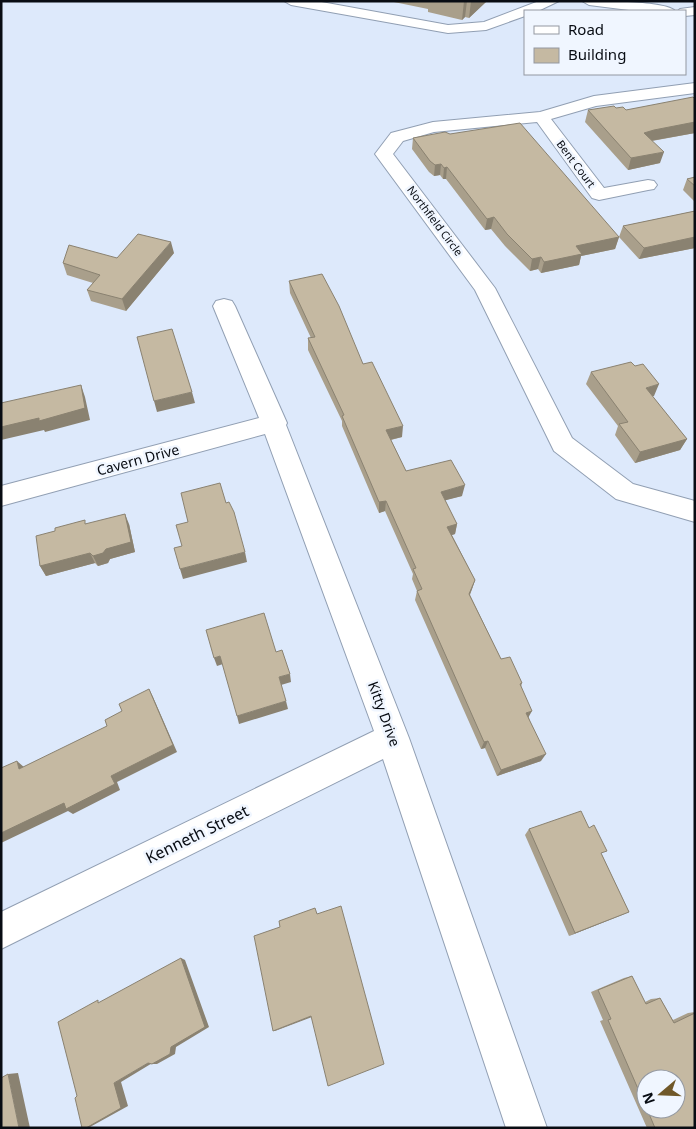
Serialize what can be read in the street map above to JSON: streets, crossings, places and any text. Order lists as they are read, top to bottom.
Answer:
{
  "streets": {
    "street": [
      "Bent Court",
      "Northfield Circle",
      "Cavern Drive",
      "Kitty Drive",
      "Kenneth Street"
    ]
  },
  "crossings": [
    ["Bent Court", "Northfield Circle"],
    ["Cavern Drive", "Kitty Drive"],
    ["Kitty Drive", "Kenneth Street"]
  ],
  "legend": ["Road", "Building"],
  "north": "left"
}
